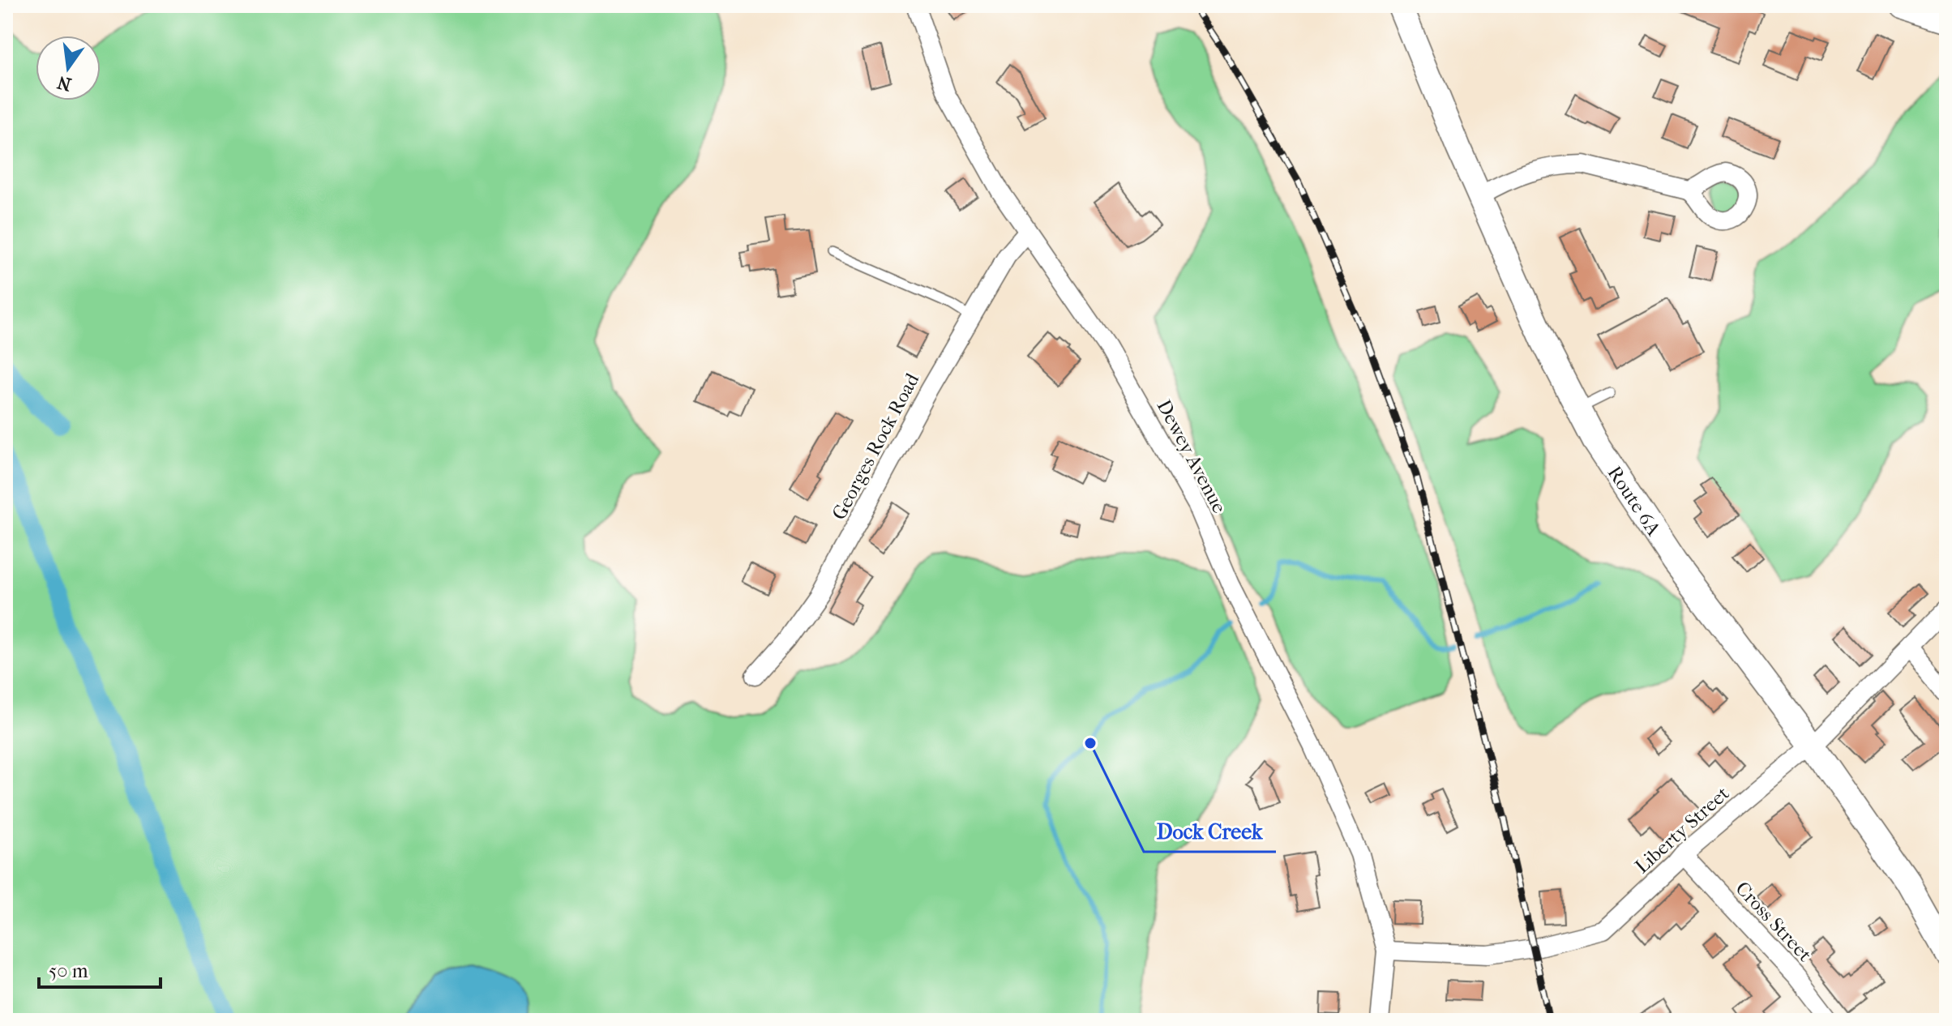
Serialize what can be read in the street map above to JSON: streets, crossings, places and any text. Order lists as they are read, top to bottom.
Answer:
{
  "streets": {
    "main road": ["Route 6A"],
    "street": [
      "Georges Rock Road",
      "Dewey Avenue",
      "Liberty Street",
      "Cross Street"
    ]
  },
  "crossings": [
    ["Georges Rock Road", "Dewey Avenue"],
    ["Dewey Avenue", "Liberty Street"],
    ["Route 6A", "Liberty Street"],
    ["Liberty Street", "Cross Street"]
  ],
  "places": ["Dock Creek"],
  "scale_bar": "50 m",
  "north": "bottom"
}
